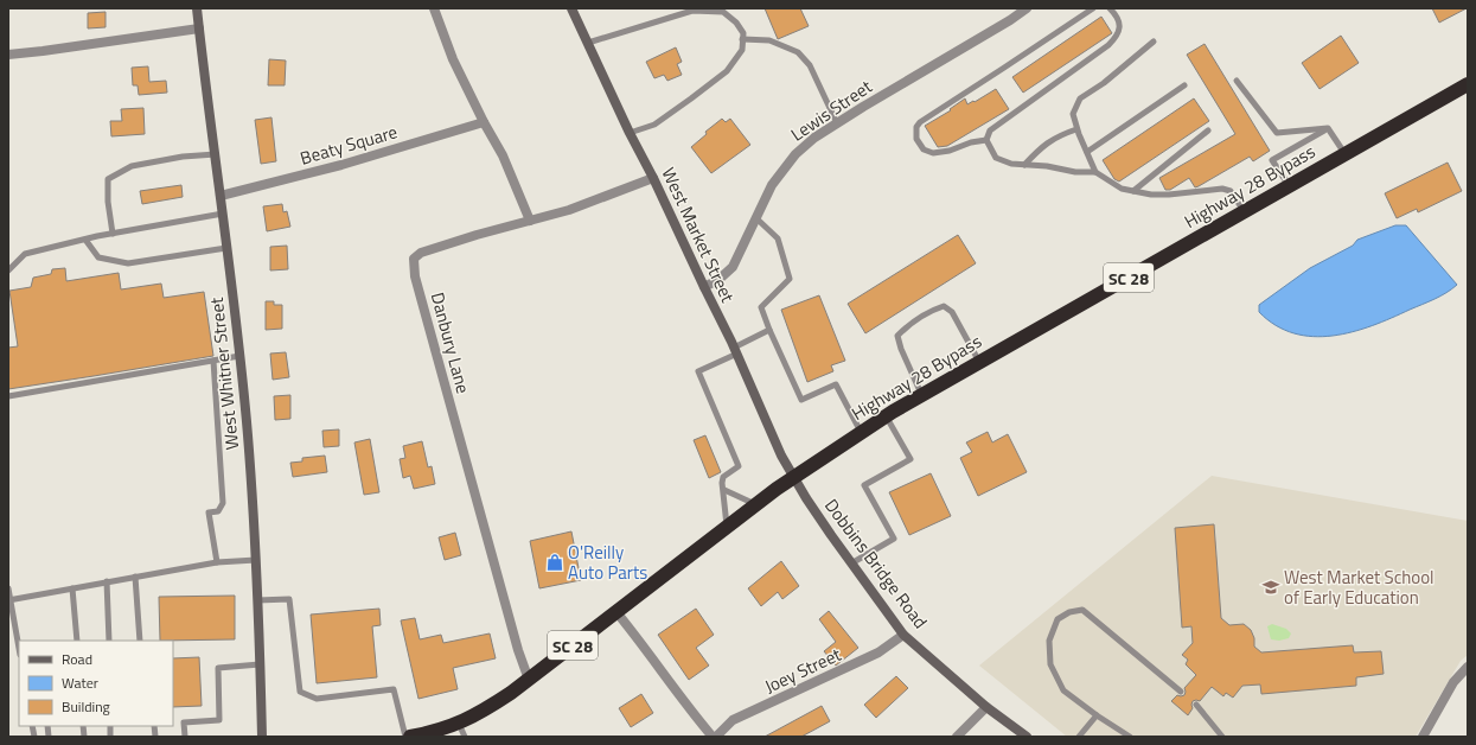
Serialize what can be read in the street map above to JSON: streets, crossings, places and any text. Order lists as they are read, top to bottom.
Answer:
{
  "streets": {
    "highway": ["Highway 28 Bypass", "SC 28"],
    "main road": ["West Market Street", "West Whitner Street", "Dobbins Bridge Road"],
    "street": [
      "Lewis Street",
      "Beaty Square",
      "Danbury Lane",
      "Joey Street"
    ]
  },
  "crossings": [
    ["Lewis Street", "West Market Street"],
    ["Beaty Square", "West Whitner Street"],
    ["Highway 28 Bypass", "West Market Street"],
    ["Highway 28 Bypass", "Danbury Lane"],
    ["Highway 28 Bypass", "Dobbins Bridge Road"],
    ["Highway 28 Bypass", "Joey Street"],
    ["West Market Street", "Danbury Lane"],
    ["West Market Street", "Dobbins Bridge Road"],
    ["Dobbins Bridge Road", "Joey Street"]
  ],
  "places": {
    "shop": ["O'Reilly Auto Parts"],
    "school or university": ["West Market School of Early Education"]
  },
  "legend": ["Road", "Water", "Building"]
}
